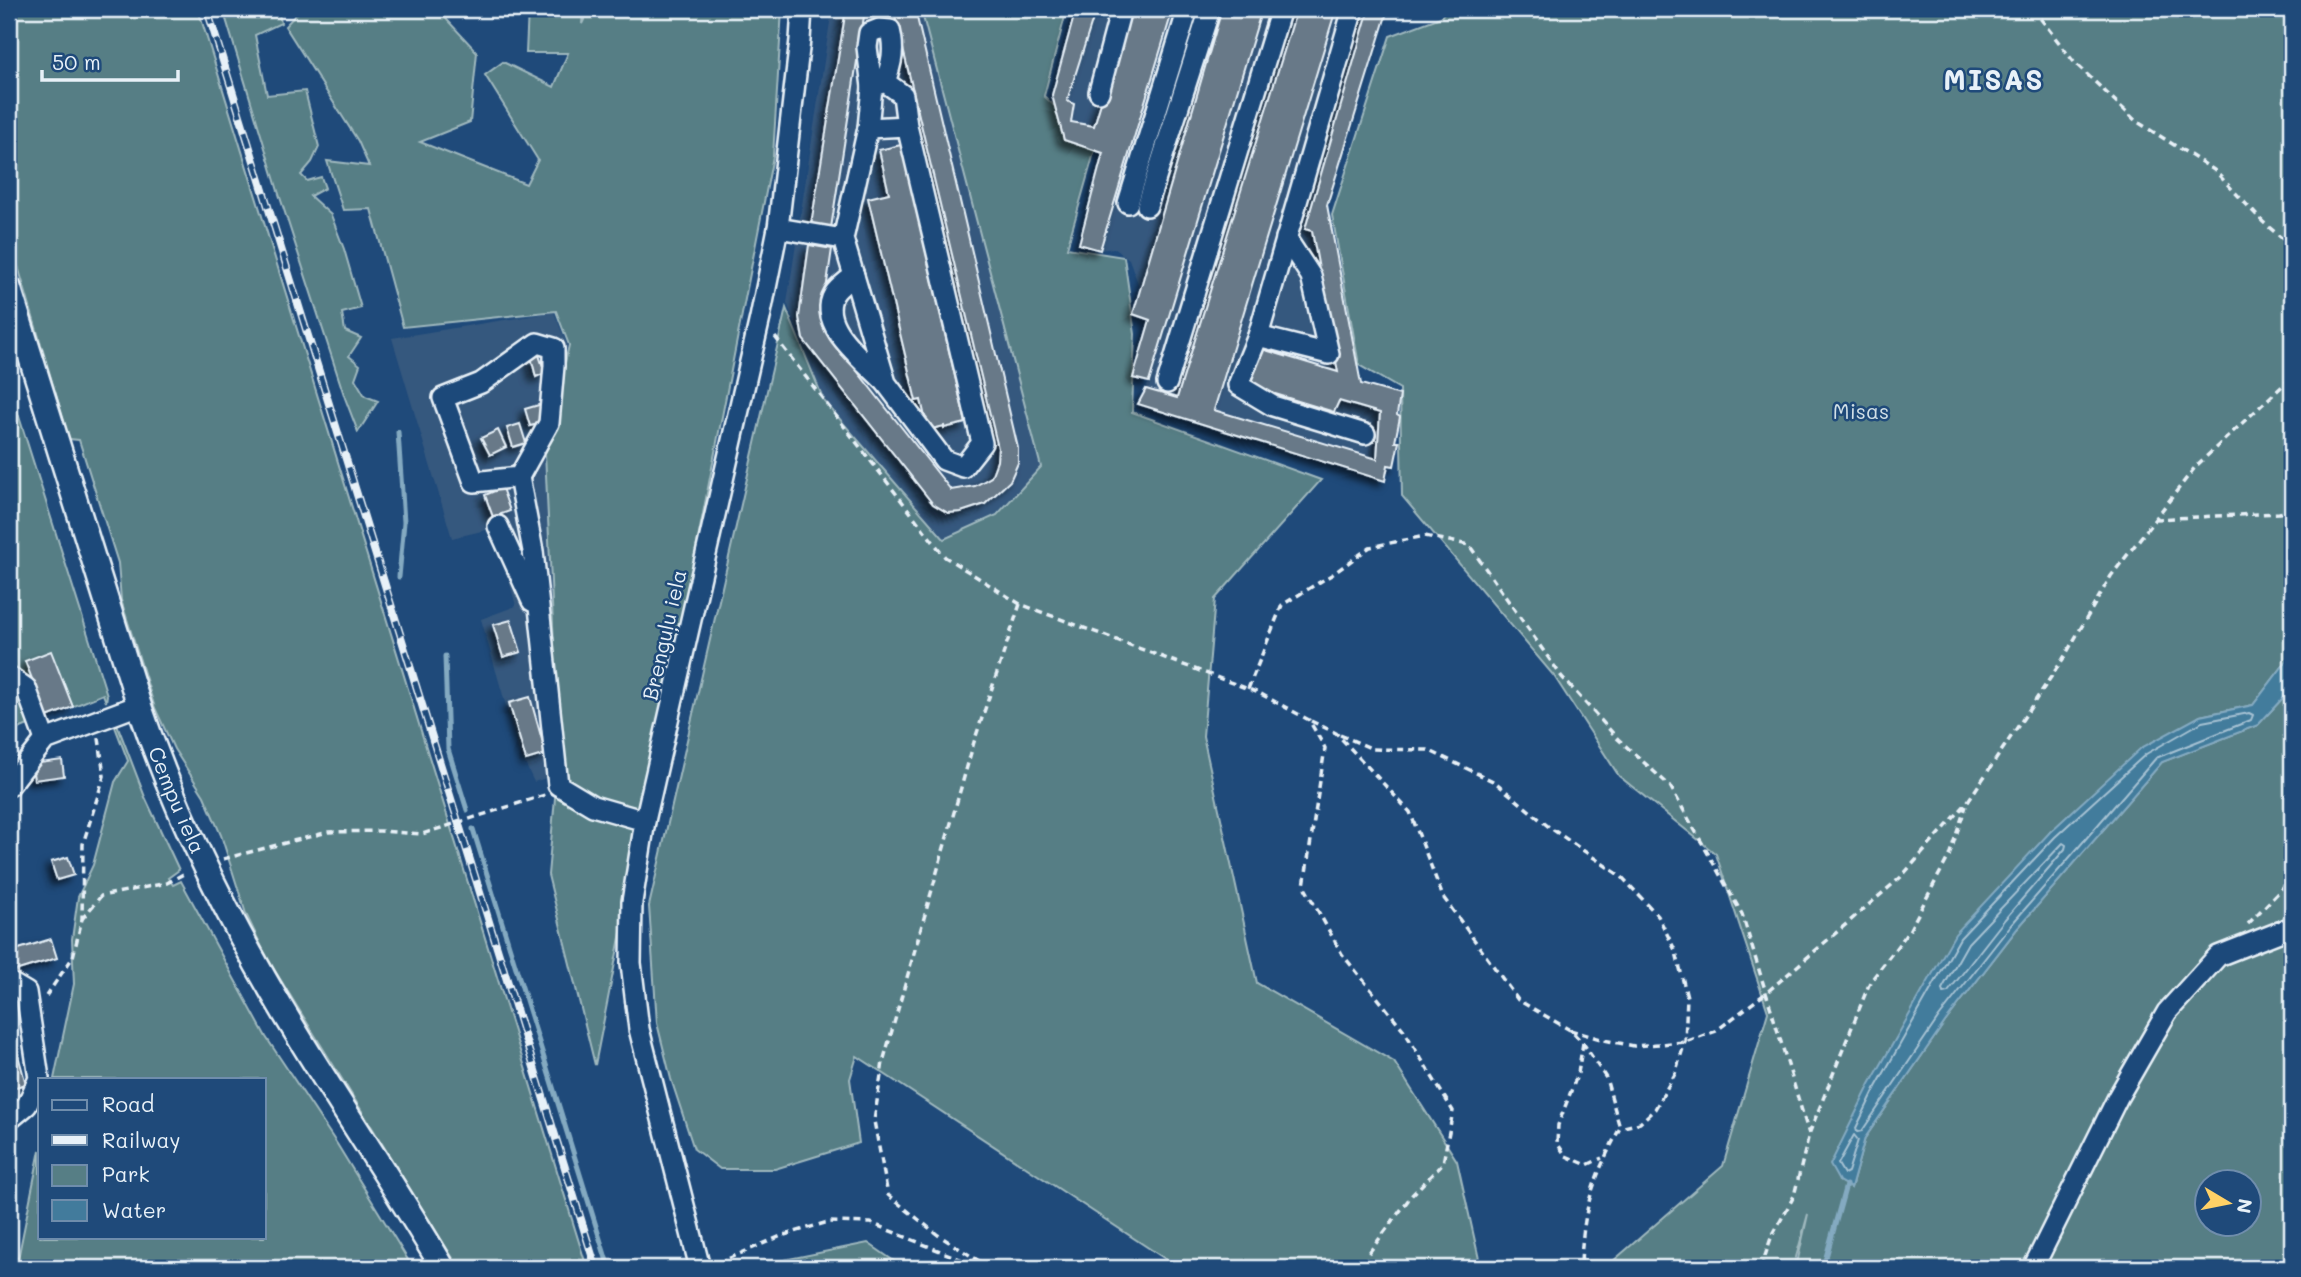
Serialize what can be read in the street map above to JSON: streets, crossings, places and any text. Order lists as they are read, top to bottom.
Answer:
{
  "streets": {
    "main road": ["Cempu iela"],
    "street": ["Brenguļu iela"]
  },
  "districts": ["MISAS"],
  "parks": ["Misas"],
  "legend": [
    "Road",
    "Railway",
    "Park",
    "Water"
  ],
  "scale_bar": "50 m",
  "north": "right"
}
